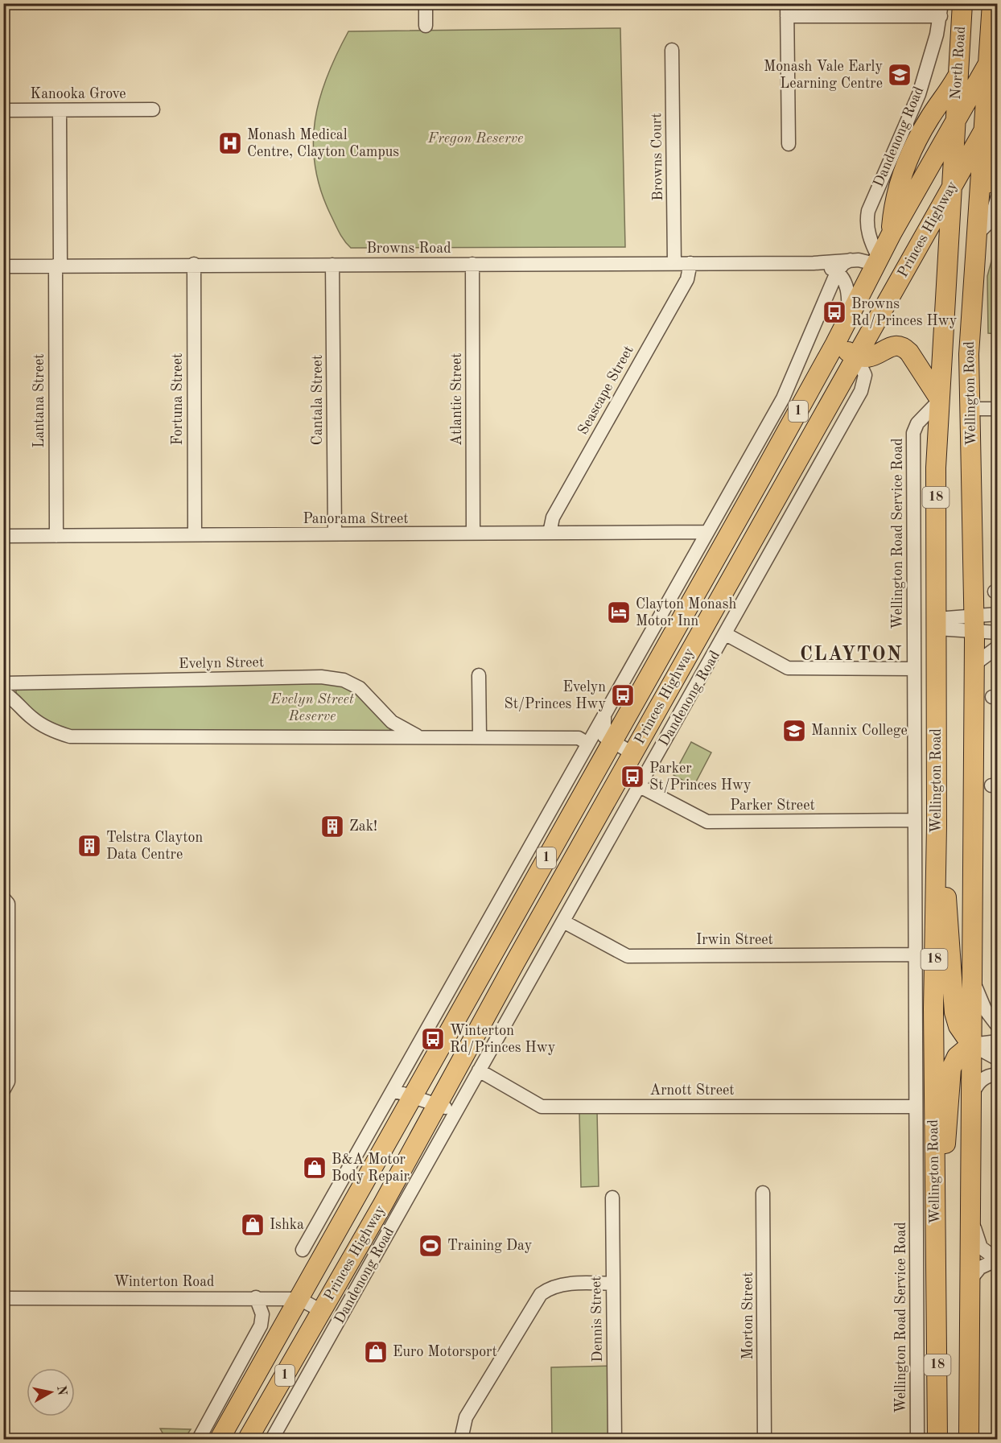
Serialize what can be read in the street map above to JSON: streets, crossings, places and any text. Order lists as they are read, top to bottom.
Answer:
{
  "streets": {
    "highway": [
      "North Road",
      "Princes Highway",
      "Wellington Road",
      "1",
      "18"
    ],
    "street": [
      "Kanooka Grove",
      "Dandenong Road",
      "Browns Court",
      "Browns Road",
      "Seascape Street",
      "Fortuna Street",
      "Atlantic Street",
      "Cantala Street",
      "Lantana Street",
      "Panorama Street",
      "Wellington Road Service Road",
      "Evelyn Street",
      "Parker Street",
      "Irwin Street",
      "Arnott Street",
      "Winterton Road",
      "Morton Street",
      "Dennis Street"
    ]
  },
  "crossings": [
    ["North Road", "Princes Highway"],
    ["North Road", "Wellington Road"],
    ["Kanooka Grove", "Lantana Street"],
    ["Dandenong Road", "Princes Highway"],
    ["Dandenong Road", "Browns Road"],
    ["Dandenong Road", "Parker Street"],
    ["Dandenong Road", "Irwin Street"],
    ["Dandenong Road", "Arnott Street"],
    ["Browns Court", "Browns Road"],
    ["Princes Highway", "Browns Road"],
    ["Princes Highway", "Wellington Road"],
    ["Princes Highway", "Winterton Road"],
    ["Browns Road", "Seascape Street"],
    ["Browns Road", "Fortuna Street"],
    ["Browns Road", "Atlantic Street"],
    ["Browns Road", "Cantala Street"],
    ["Browns Road", "Lantana Street"],
    ["Seascape Street", "Panorama Street"],
    ["Wellington Road", "Wellington Road Service Road"],
    ["Fortuna Street", "Panorama Street"],
    ["Atlantic Street", "Panorama Street"],
    ["Cantala Street", "Panorama Street"],
    ["Lantana Street", "Panorama Street"],
    ["Wellington Road Service Road", "Parker Street"],
    ["Wellington Road Service Road", "Irwin Street"],
    ["Wellington Road Service Road", "Arnott Street"]
  ],
  "districts": ["CLAYTON"],
  "parks": ["Fregon Reserve", "Evelyn Street Reserve"],
  "places": {
    "school or university": ["Monash Vale Early Learning Centre", "Mannix College"],
    "hospital": ["Monash Medical Centre, Clayton Campus"],
    "bus stop": [
      "Browns Rd/Princes Hwy",
      "Evelyn St/Princes Hwy",
      "Parker St/Princes Hwy",
      "Winterton Rd/Princes Hwy"
    ],
    "hotel": ["Clayton Monash Motor Inn"],
    "building": ["Zak!", "Telstra Clayton Data Centre"],
    "shop": ["B&A Motor Body Repair", "Ishka", "Euro Motorsport"],
    "sports": ["Training Day"]
  },
  "north": "right"
}
